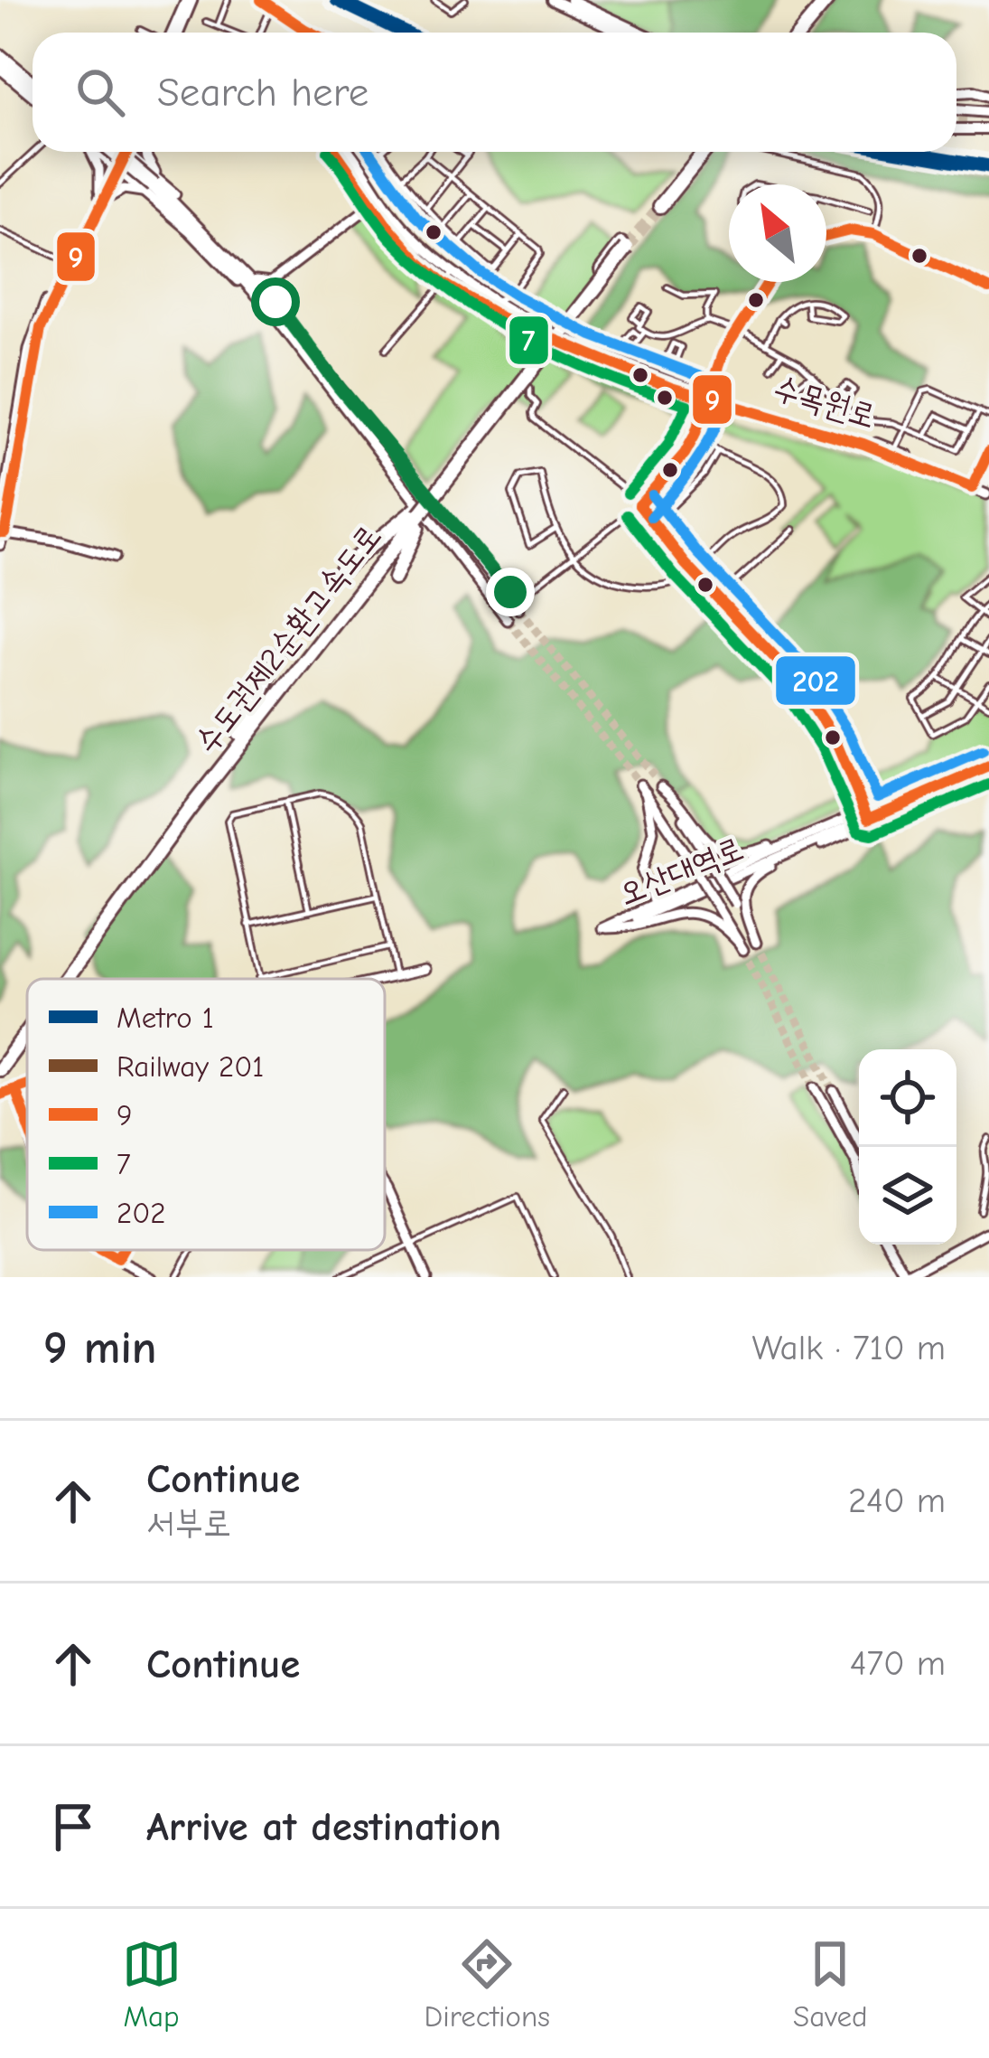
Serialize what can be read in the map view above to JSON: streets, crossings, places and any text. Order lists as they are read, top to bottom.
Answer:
{
  "streets": {
    "highway": ["수도권제2순환고속도로"],
    "street": ["수목원로", "오산대역로"]
  },
  "lines": [
    "metro line 1",
    "rail line 201",
    "transit line 9",
    "transit line 7",
    "transit line 202"
  ],
  "legend": [
    "Metro 1",
    "Railway 201",
    "9",
    "7",
    "202"
  ],
  "north": "top left",
  "page": {
    "search": "Search here",
    "heading": ["9 min", "Walk · 710 m"],
    "list": [
      ["Continue", "서부로", "240 m"],
      ["Continue", "470 m"],
      "Arrive at destination"
    ],
    "nav": ["Map", "Directions", "Saved"]
  }
}
